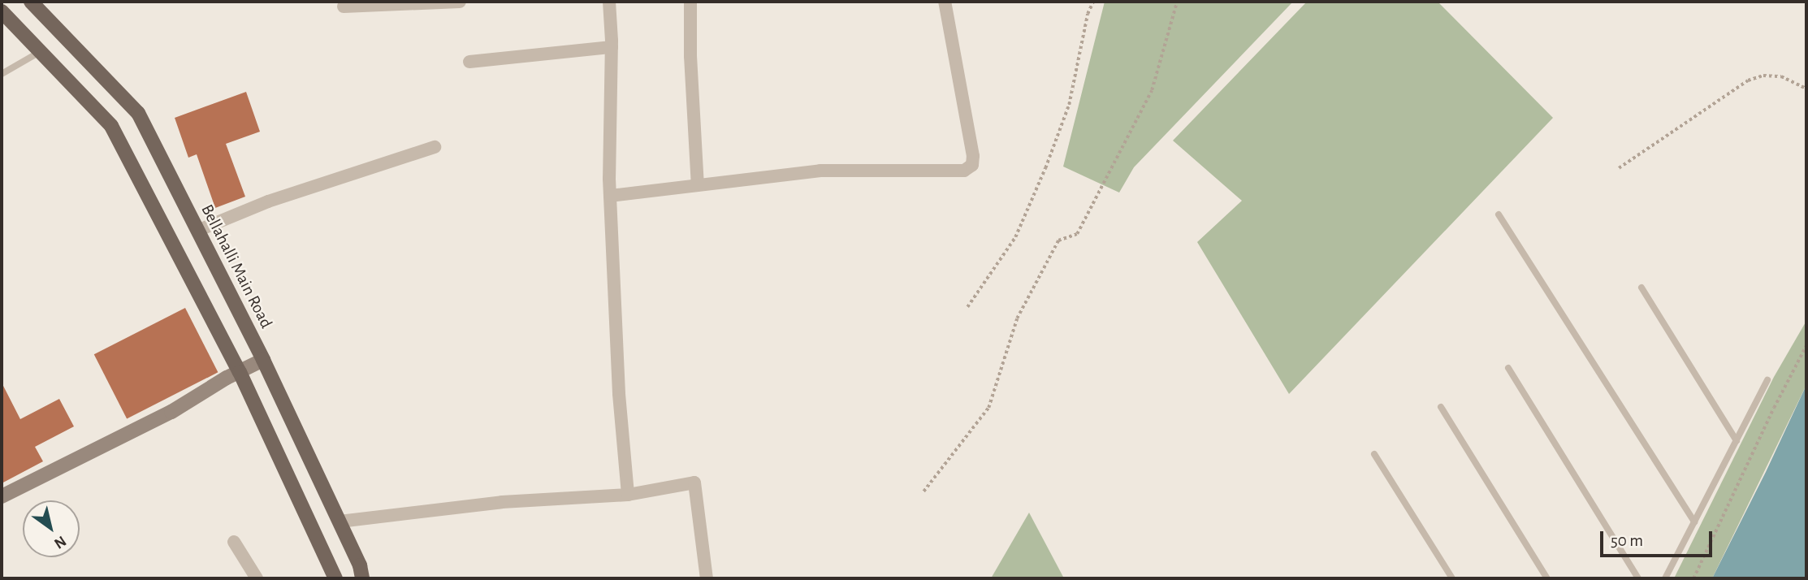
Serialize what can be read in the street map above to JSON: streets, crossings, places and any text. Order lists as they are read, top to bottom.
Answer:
{
  "streets": {
    "main road": ["Bellahalli Main Road"]
  },
  "scale_bar": "50 m",
  "north": "bottom right"
}
